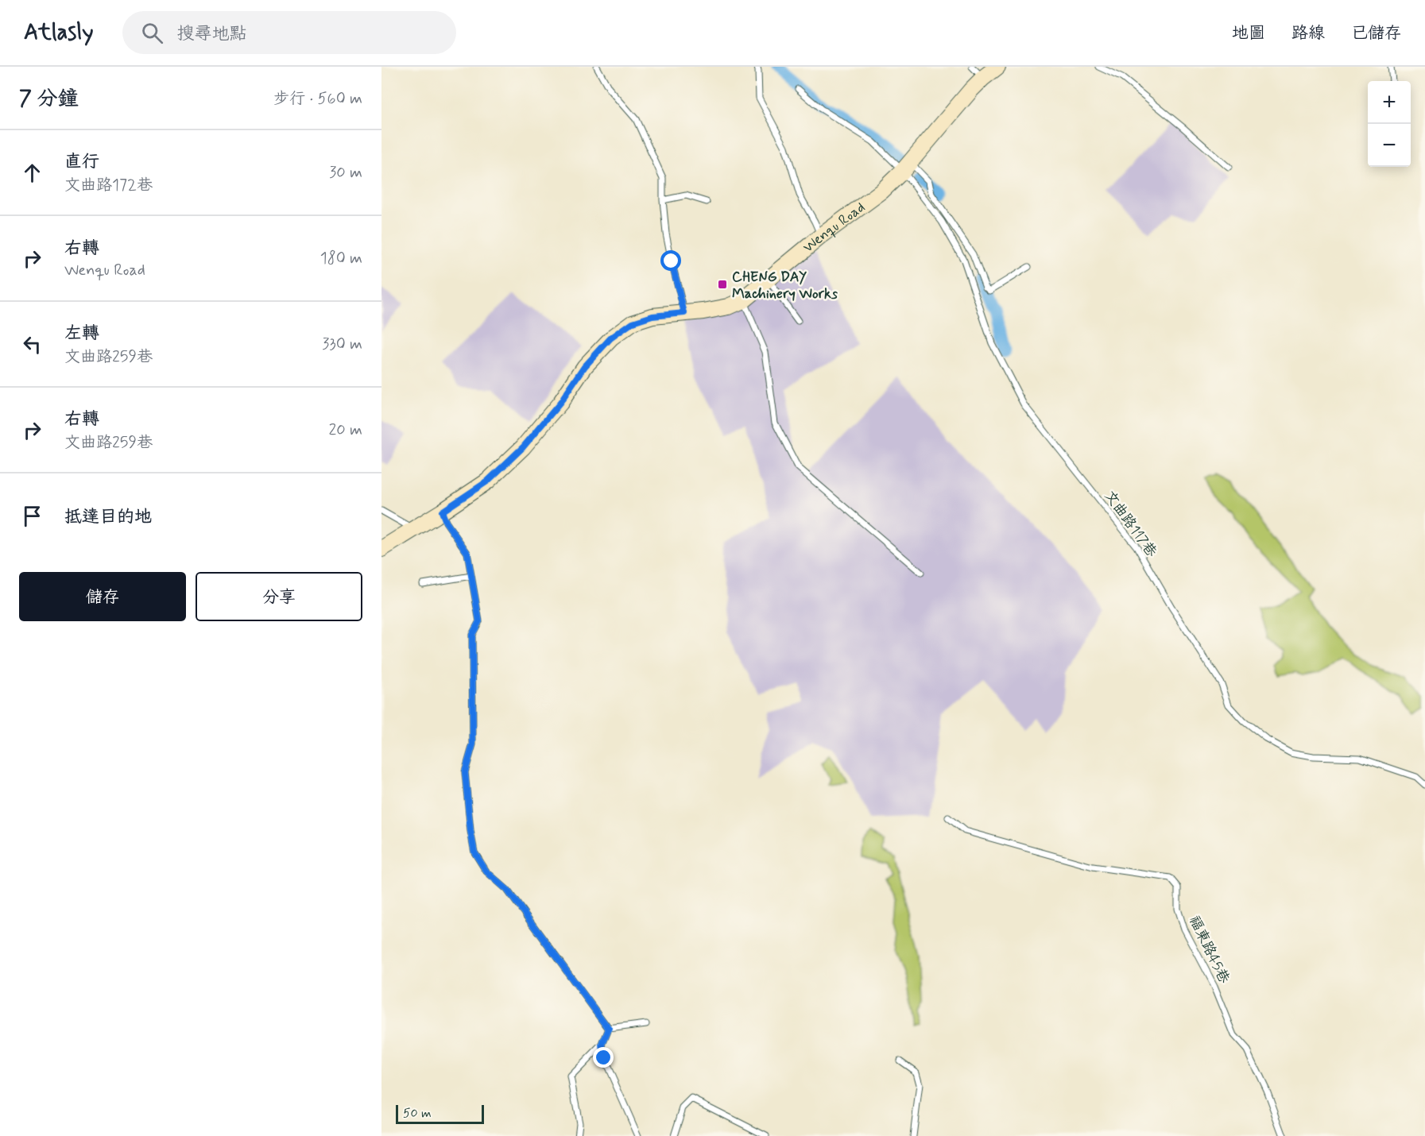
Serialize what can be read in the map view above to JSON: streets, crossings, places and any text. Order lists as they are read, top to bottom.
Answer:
{
  "streets": {
    "street": ["Wenqu Road"],
    "lane": ["文曲路117巷", "福東路45巷"]
  },
  "crossings": [
    ["Wenqu Road", "文曲路117巷"]
  ],
  "places": {
    "transit": ["CHENG DAY Machinery Works"]
  },
  "scale_bar": "50 m",
  "page": {
    "header": "Atlasly",
    "search": "搜尋地點",
    "nav": ["地圖", "路線", "已儲存"],
    "heading": ["7 分鐘", "步行 · 560 m"],
    "map_buttons": ["+", "−"],
    "list": [
      ["直行", "文曲路172巷", "30 m"],
      ["右轉", "Wenqu Road", "180 m"],
      ["左轉", "文曲路259巷", "330 m"],
      ["右轉", "文曲路259巷", "20 m"],
      "抵達目的地"
    ],
    "buttons": ["儲存", "分享"],
    "scale": "50 m"
  }
}
